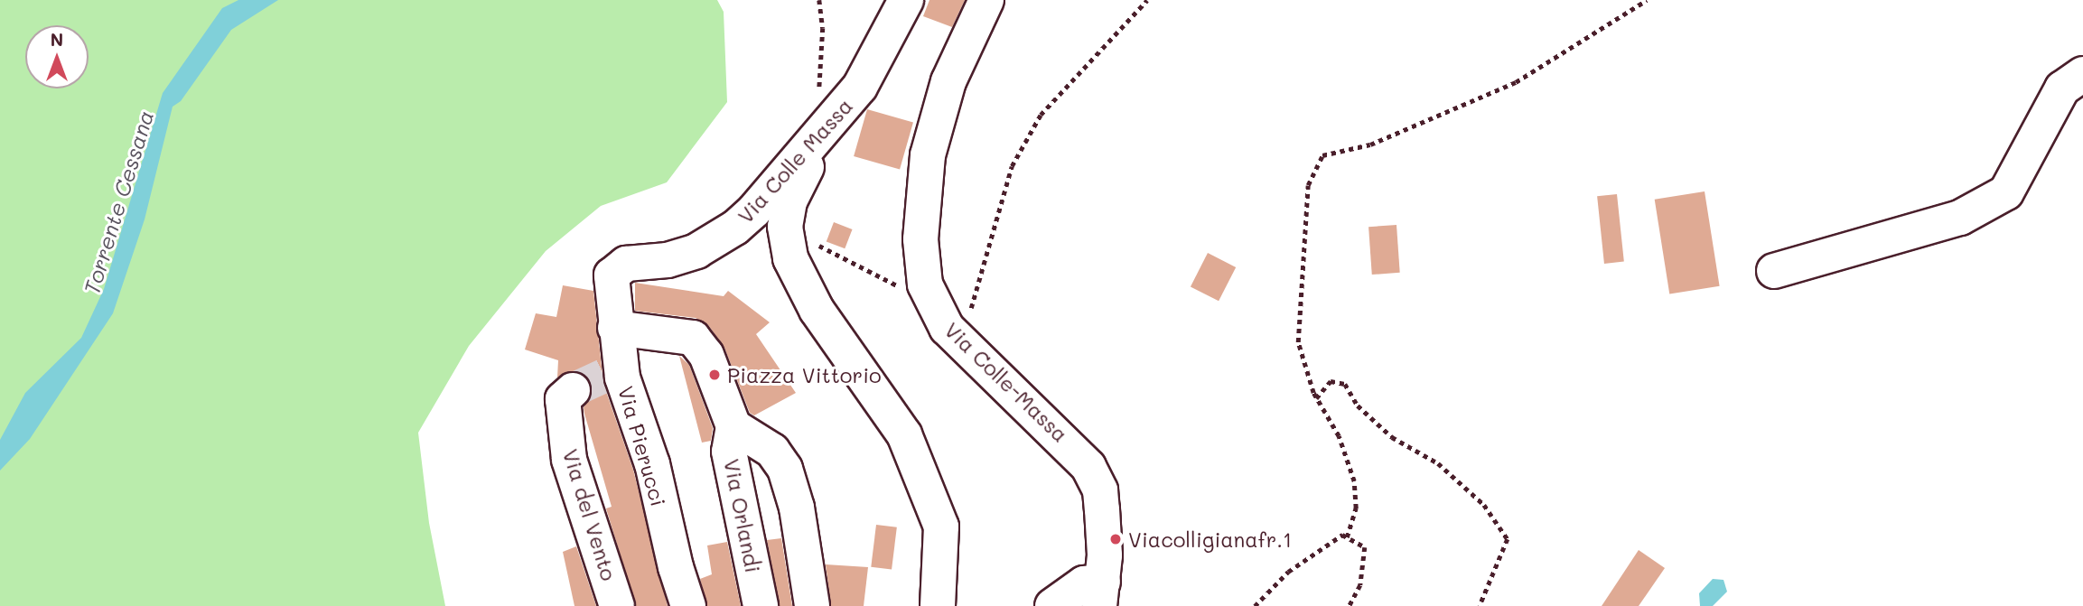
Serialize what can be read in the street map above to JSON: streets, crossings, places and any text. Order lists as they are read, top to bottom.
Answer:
{
  "streets": {
    "street": [
      "Via Colle Massa",
      "Via Colle-Massa",
      "Via Pierucci",
      "Via del Vento",
      "Via Orlandi"
    ]
  },
  "crossings": [
    ["Via Colle Massa", "Via Pierucci"]
  ],
  "water": ["Torrente Cessana"],
  "places": ["Piazza Vittorio", "Viacolligianafr.1"],
  "north": "top"
}
